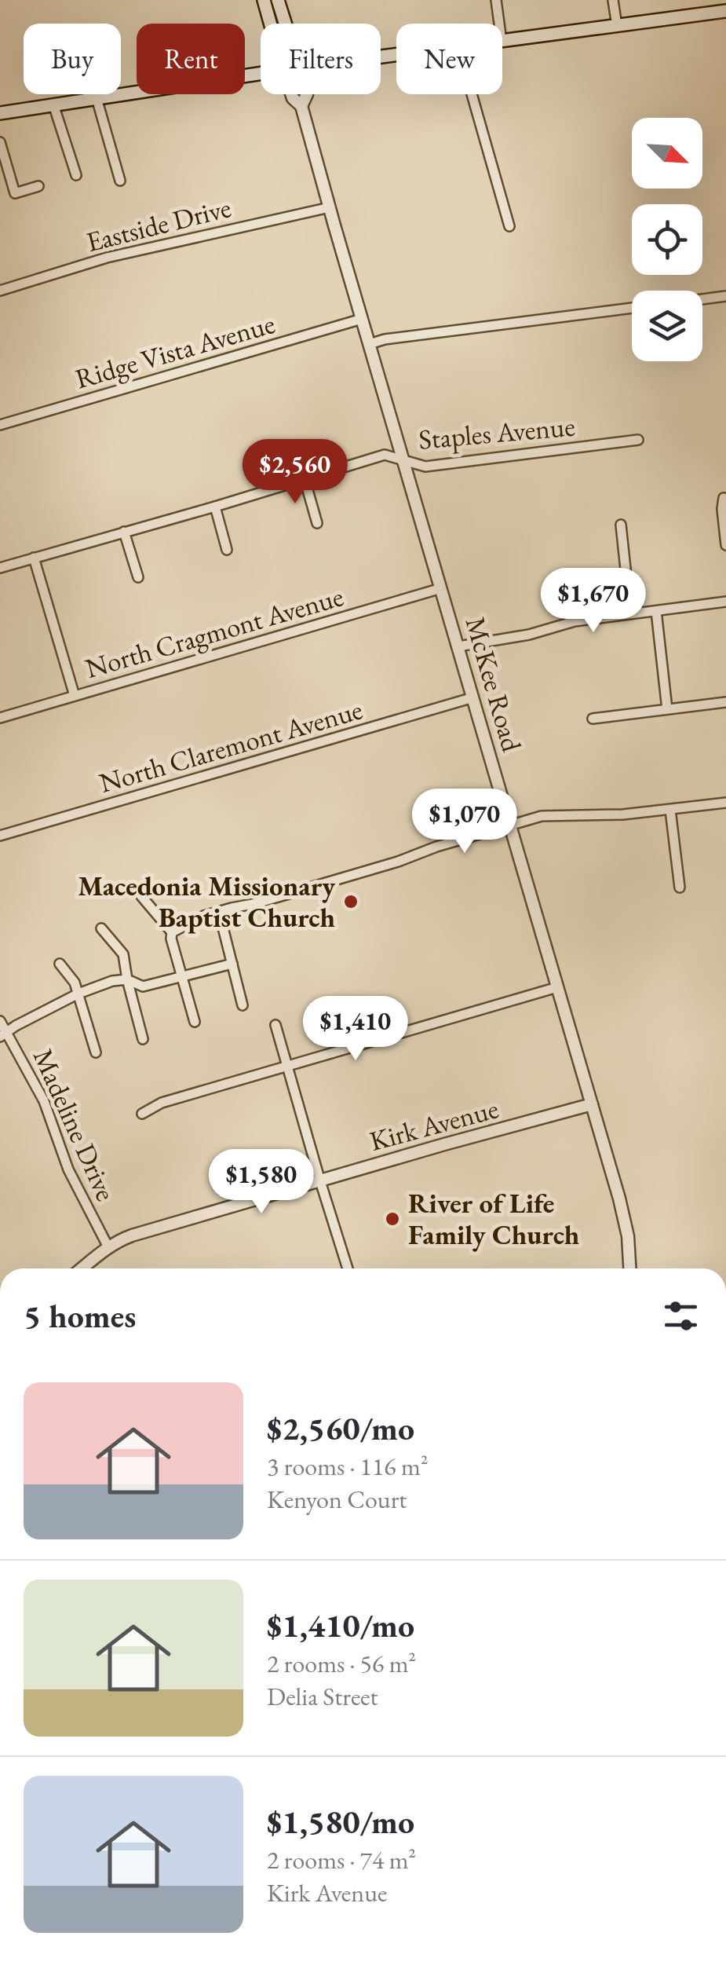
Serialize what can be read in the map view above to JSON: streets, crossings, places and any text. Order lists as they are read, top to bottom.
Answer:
{
  "streets": {
    "main road": ["McKee Road"],
    "street": [
      "Eastside Drive",
      "Ridge Vista Avenue",
      "Staples Avenue",
      "North Cragmont Avenue",
      "North Claremont Avenue",
      "Madeline Drive",
      "Kirk Avenue"
    ]
  },
  "crossings": [
    ["Eastside Drive", "McKee Road"],
    ["Ridge Vista Avenue", "McKee Road"],
    ["Staples Avenue", "McKee Road"],
    ["North Cragmont Avenue", "McKee Road"],
    ["McKee Road", "North Claremont Avenue"],
    ["McKee Road", "Kirk Avenue"],
    ["Madeline Drive", "Kirk Avenue"]
  ],
  "places": ["Macedonia Missionary Baptist Church", "River of Life Family Church"],
  "north": "bottom right",
  "page": {
    "chip": [
      "Buy",
      "Rent",
      "Filters",
      "New"
    ],
    "price": [
      "$2,560",
      "$1,670",
      "$1,070",
      "$1,410",
      "$1,580"
    ],
    "heading": "5 homes",
    "list": [
      {
        "name": "$2,560/mo",
        "note": "3 rooms · 116 m² · Kenyon Court"
      },
      {
        "name": "$1,410/mo",
        "note": "2 rooms · 56 m² · Delia Street"
      },
      {
        "name": "$1,580/mo",
        "note": "2 rooms · 74 m² · Kirk Avenue"
      }
    ]
  }
}
